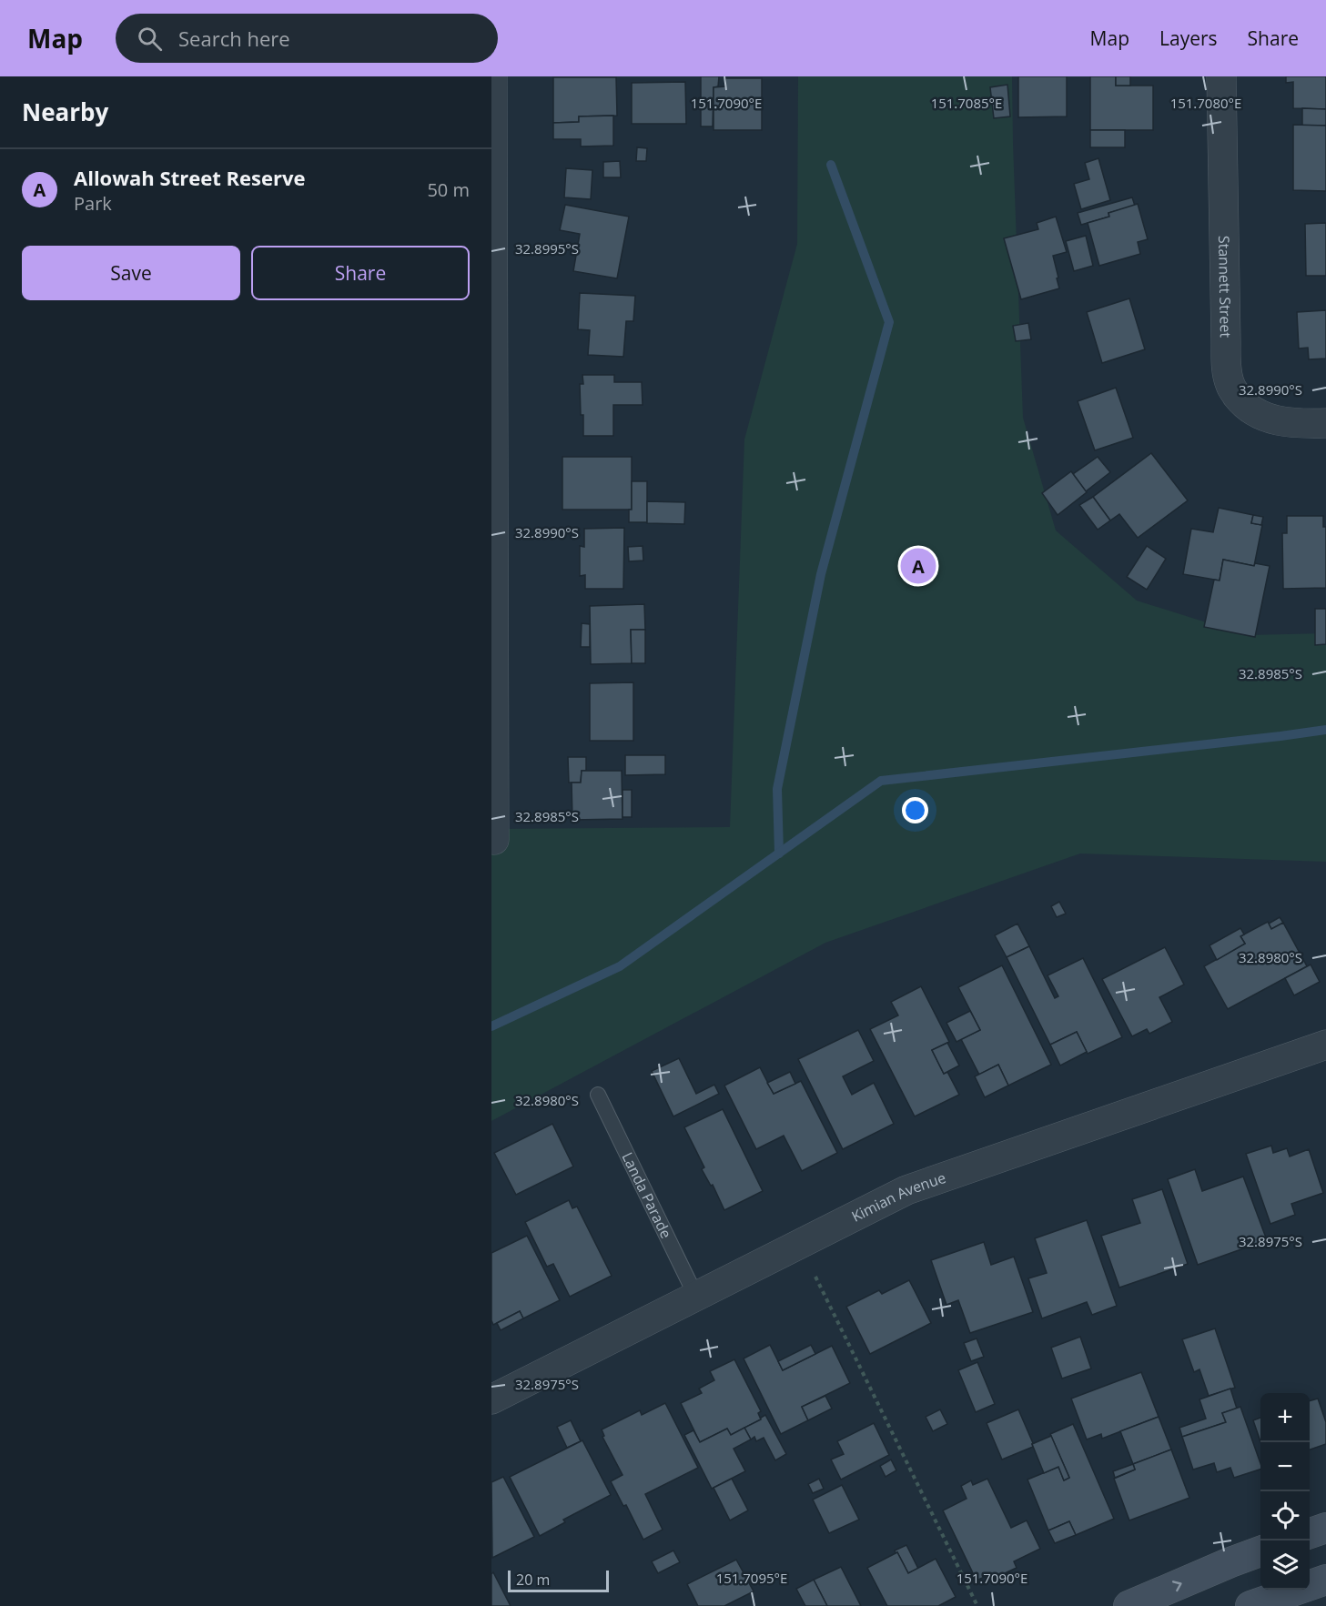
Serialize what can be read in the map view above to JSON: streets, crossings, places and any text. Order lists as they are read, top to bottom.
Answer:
{
  "streets": {
    "street": ["Stannett Street", "Kimian Avenue"],
    "lane": ["Landa Parade"]
  },
  "crossings": [
    ["Landa Parade", "Kimian Avenue"]
  ],
  "scale_bar": "20 m",
  "page": {
    "header": "Map",
    "search": "Search here",
    "nav": ["Map", "Layers", "Share"],
    "heading": "Nearby",
    "list": [
      {
        "mark": "A",
        "name": "Allowah Street Reserve",
        "note": "Park",
        "value": "50 m"
      }
    ],
    "buttons": ["Save", "Share"],
    "pins": "A",
    "map_buttons": ["+", "−"],
    "scale": "20 m"
  },
  "coordinates": [
    "151.7080°E",
    "151.7090°E",
    "151.7085°E",
    "32.8995°S",
    "32.8990°S",
    "32.8985°S",
    "32.8980°S",
    "32.8975°S",
    "151.7095°E"
  ]
}
